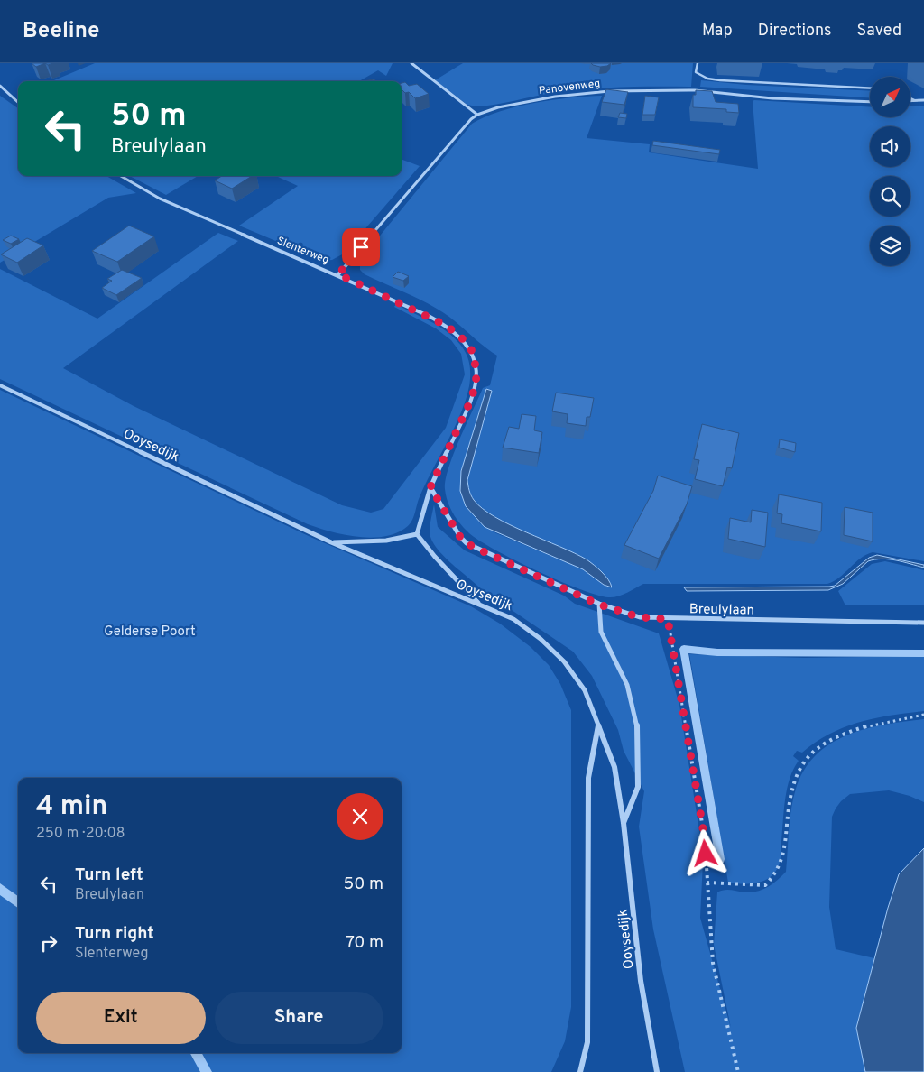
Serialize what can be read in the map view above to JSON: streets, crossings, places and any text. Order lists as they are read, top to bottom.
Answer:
{
  "streets": {
    "street": [
      "Panovenweg",
      "Slenterweg",
      "Ooysedijk",
      "Breulylaan"
    ]
  },
  "crossings": [
    ["Panovenweg", "Slenterweg"],
    ["Slenterweg", "Breulylaan"]
  ],
  "parks": ["Gelderse Poort"],
  "north": "top right",
  "page": {
    "header": "Beeline",
    "nav": ["Map", "Directions", "Saved"],
    "turn": ["50 m", "Breulylaan"],
    "heading": ["4 min", "250 m · 20:08"],
    "list": [
      {
        "name": "Turn left",
        "note": "Breulylaan",
        "value": "50 m"
      },
      {
        "name": "Turn right",
        "note": "Slenterweg",
        "value": "70 m"
      }
    ],
    "buttons": ["Exit", "Share"]
  }
}
